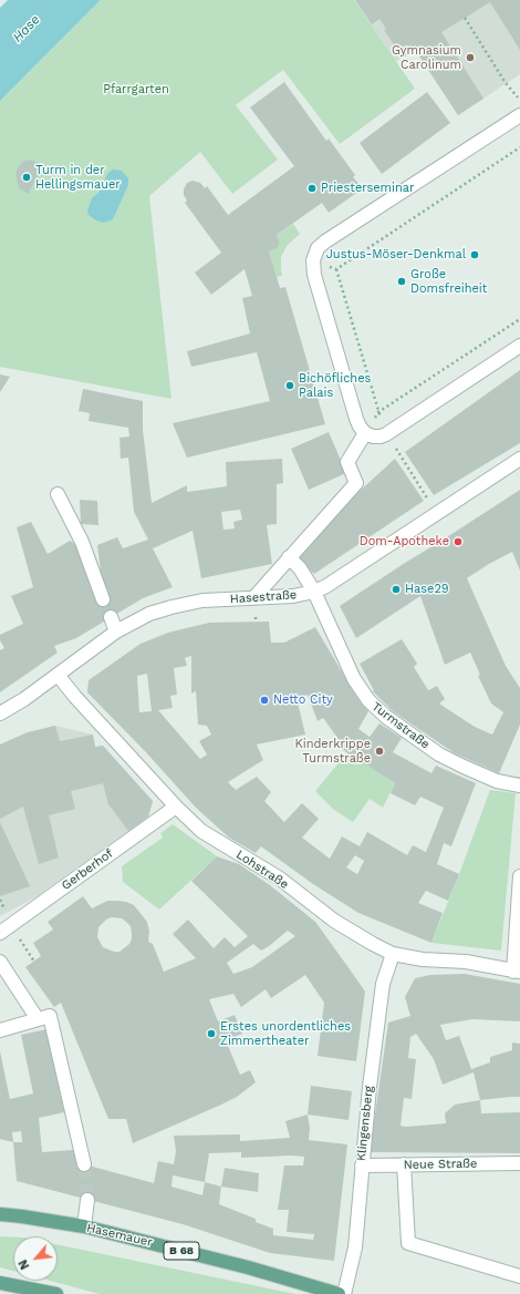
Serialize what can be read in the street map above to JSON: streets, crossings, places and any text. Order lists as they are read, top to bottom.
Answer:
{
  "streets": {
    "main road": ["Hasemauer", "B 68"],
    "street": [
      "Hasestraße",
      "Turmstraße",
      "Gerberhof",
      "Lohstraße",
      "Klingensberg",
      "Neue Straße"
    ]
  },
  "crossings": [
    ["Hasestraße", "Turmstraße"],
    ["Hasestraße", "Lohstraße"],
    ["Gerberhof", "Lohstraße"],
    ["Lohstraße", "Klingensberg"],
    ["Klingensberg", "Neue Straße"]
  ],
  "water": ["Hase"],
  "parks": ["Pfarrgarten"],
  "places": [
    "Gymnasium Carolinum",
    "Turm in der Hellingsmauer",
    "Priesterseminar",
    "Justus-Möser-Denkmal",
    "Große Domsfreiheit",
    "Bichöfliches Palais",
    "Dom-Apotheke",
    "Hase29",
    "Netto City",
    "Kinderkrippe Turmstraße",
    "Erstes unordentliches Zimmertheater"
  ],
  "north": "bottom left"
}
